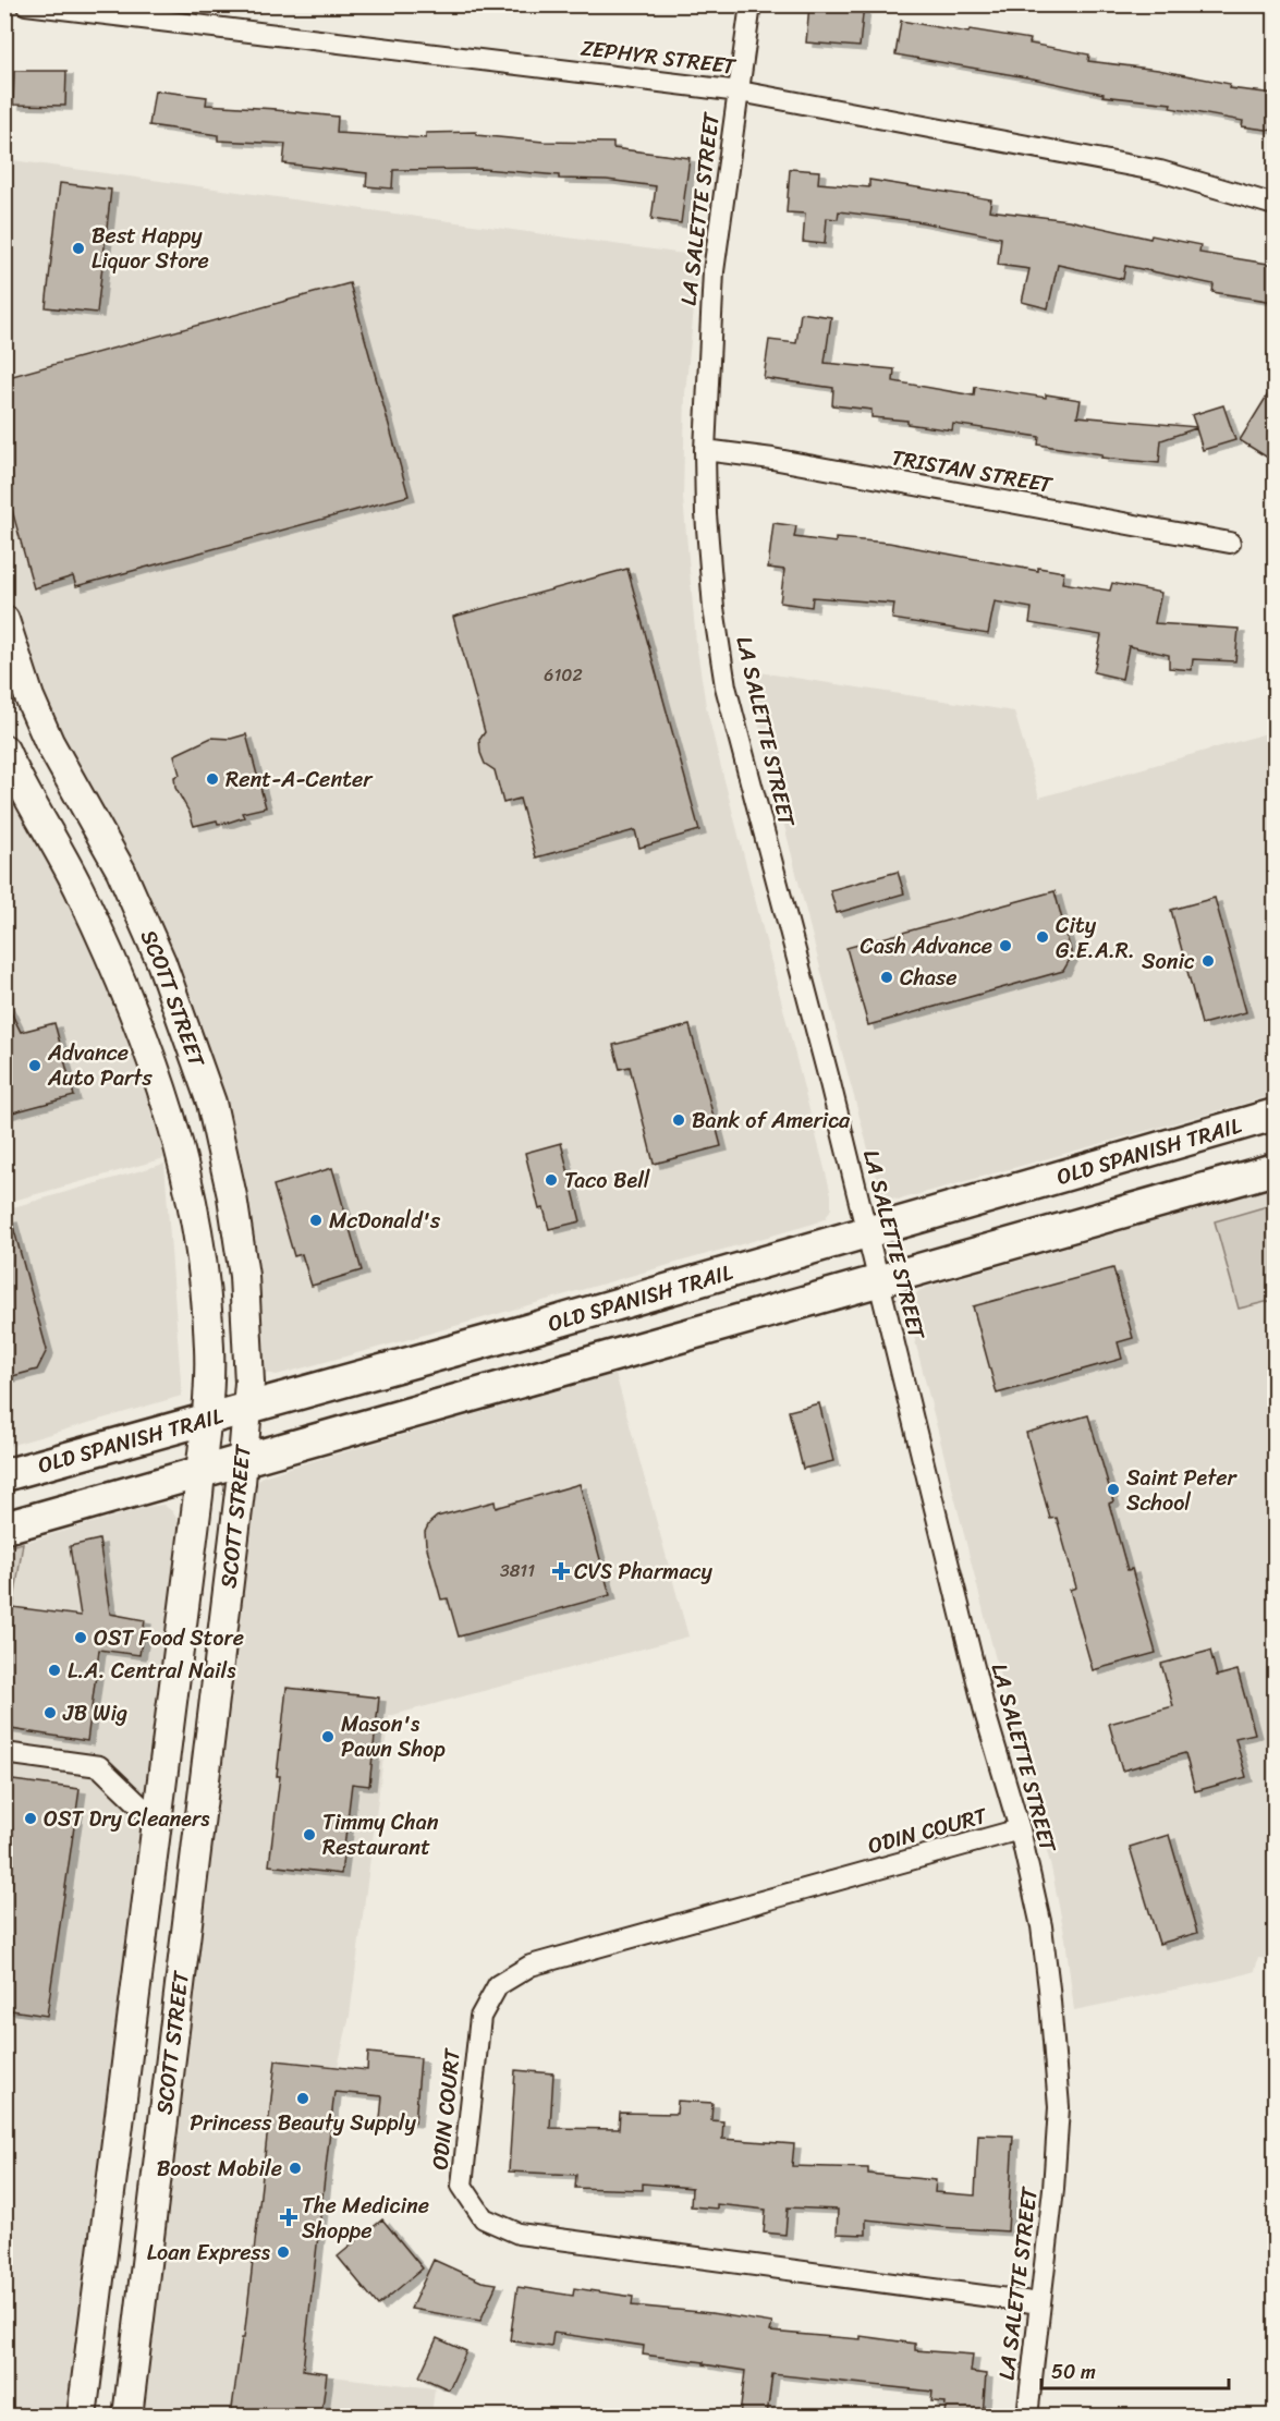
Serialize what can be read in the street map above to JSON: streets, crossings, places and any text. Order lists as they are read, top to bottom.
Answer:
{
  "streets": {
    "main road": ["SCOTT STREET", "OLD SPANISH TRAIL"],
    "street": [
      "ZEPHYR STREET",
      "LA SALETTE STREET",
      "TRISTAN STREET",
      "ODIN COURT"
    ]
  },
  "crossings": [
    ["ZEPHYR STREET", "LA SALETTE STREET"],
    ["LA SALETTE STREET", "TRISTAN STREET"],
    ["LA SALETTE STREET", "OLD SPANISH TRAIL"],
    ["LA SALETTE STREET", "ODIN COURT"],
    ["SCOTT STREET", "OLD SPANISH TRAIL"]
  ],
  "places": {
    "other": [
      "Best Happy Liquor Store",
      "Rent-A-Center",
      "City G.E.A.R.",
      "Cash Advance",
      "Sonic",
      "Chase",
      "Advance Auto Parts",
      "Bank of America",
      "Taco Bell",
      "McDonald's",
      "Saint Peter School",
      "OST Food Store",
      "L.A. Central Nails",
      "JB Wig",
      "Mason's Pawn Shop",
      "OST Dry Cleaners",
      "Timmy Chan Restaurant",
      "Princess Beauty Supply",
      "Boost Mobile",
      "Loan Express"
    ],
    "health": ["CVS Pharmacy", "The Medicine Shoppe"]
  },
  "house_numbers": ["6102", "3811"],
  "scale_bar": "50 m"
}
